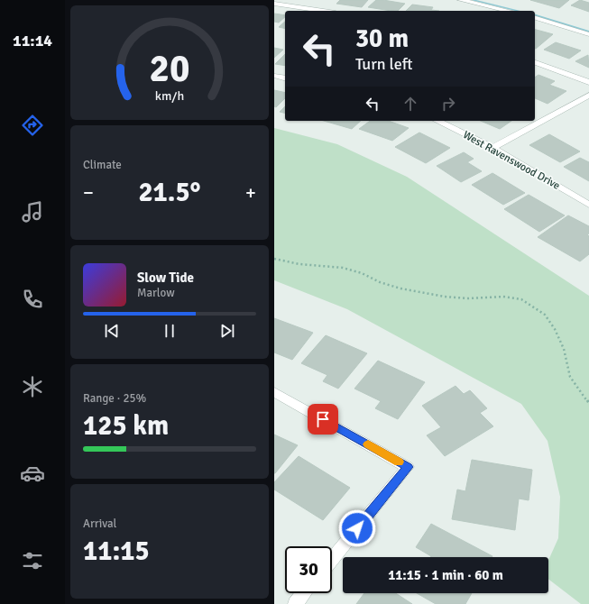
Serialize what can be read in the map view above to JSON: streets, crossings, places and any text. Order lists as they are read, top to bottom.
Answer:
{
  "streets": {
    "street": ["West Ravenswood Drive"]
  },
  "page": {
    "tabs": "11:14",
    "turn": ["30 m", "Turn left"],
    "tile": [
      "Climate",
      ["Range · 25%", "125 km"],
      ["Arrival", "11:15"]
    ],
    "heat": ["−", "21.5°", "+"],
    "song": ["Slow Tide", "Marlow"],
    "limit": "30",
    "trip": "11:15 · 1 min · 60 m",
    "gauge": ["20", "km/h"]
  }
}
